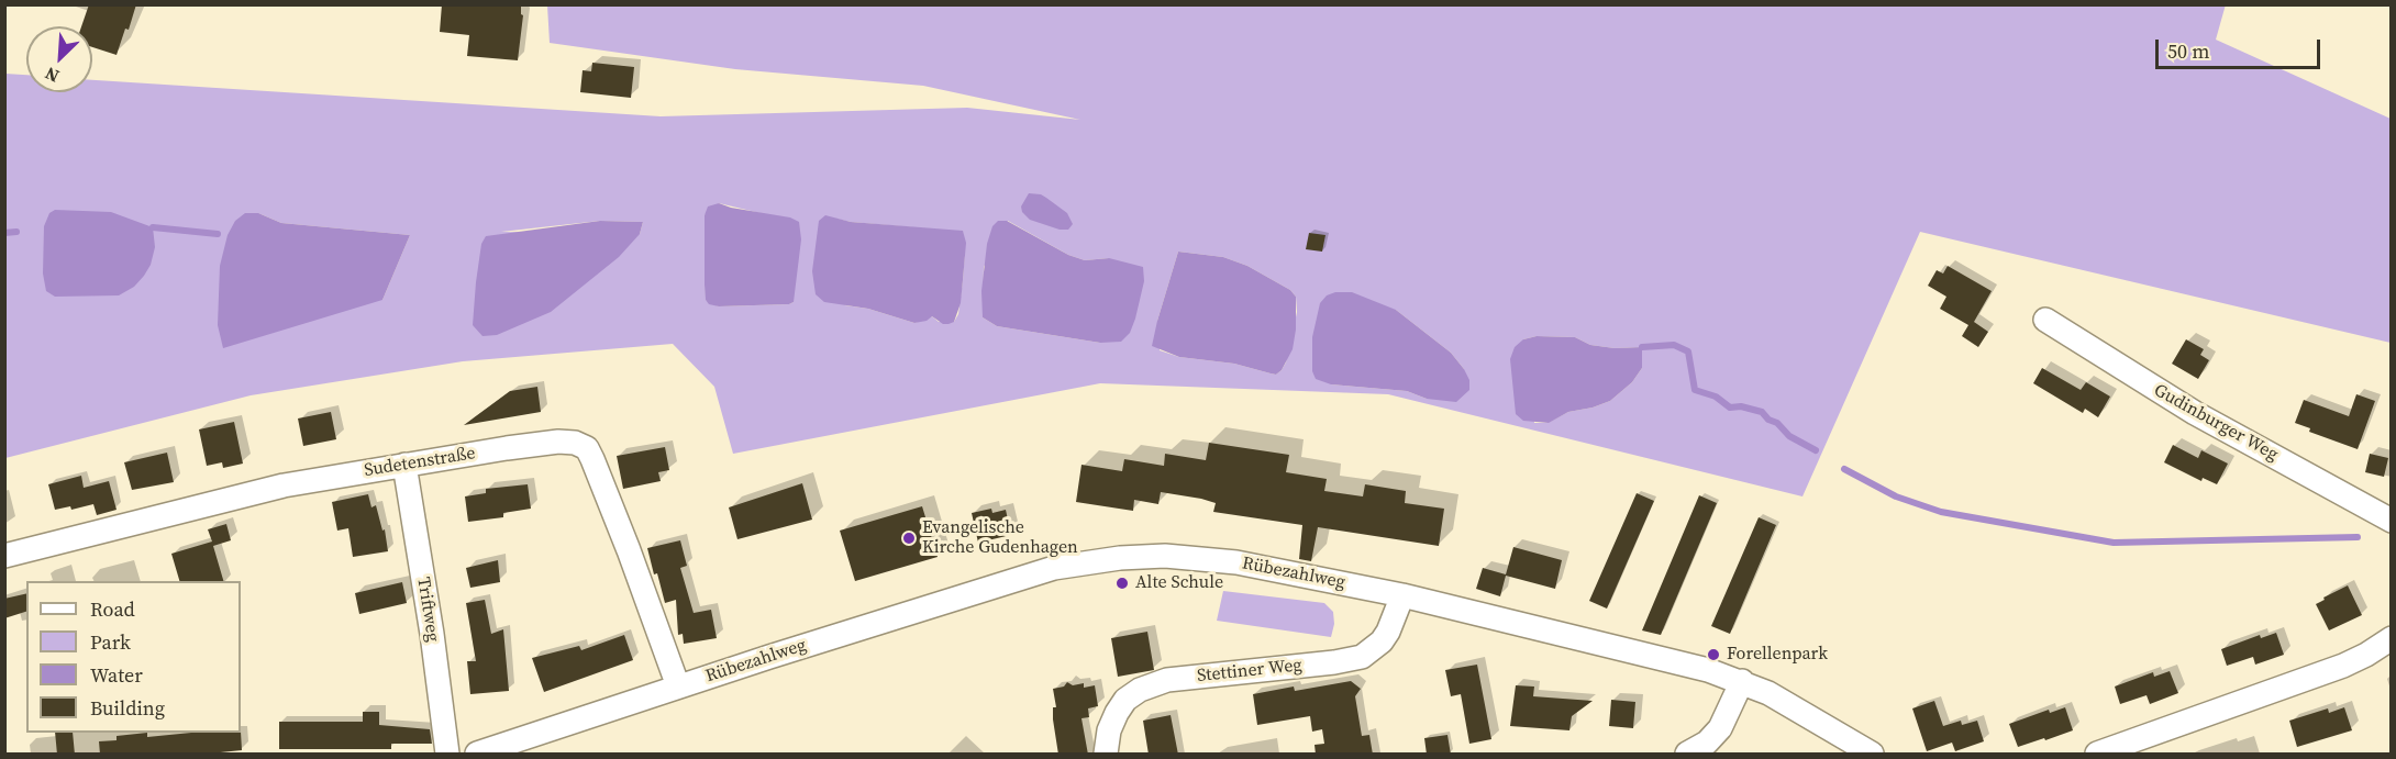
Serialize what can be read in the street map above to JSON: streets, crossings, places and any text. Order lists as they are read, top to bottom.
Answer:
{
  "streets": {
    "street": [
      "Gudinburger Weg",
      "Sudetenstraße",
      "Rübezahlweg",
      "Triftweg",
      "Stettiner Weg"
    ]
  },
  "crossings": [
    ["Sudetenstraße", "Rübezahlweg"],
    ["Sudetenstraße", "Triftweg"],
    ["Rübezahlweg", "Stettiner Weg"]
  ],
  "places": ["Evangelische Kirche Gudenhagen", "Alte Schule", "Forellenpark"],
  "legend": [
    "Road",
    "Park",
    "Water",
    "Building"
  ],
  "scale_bar": "50 m",
  "north": "bottom left"
}
